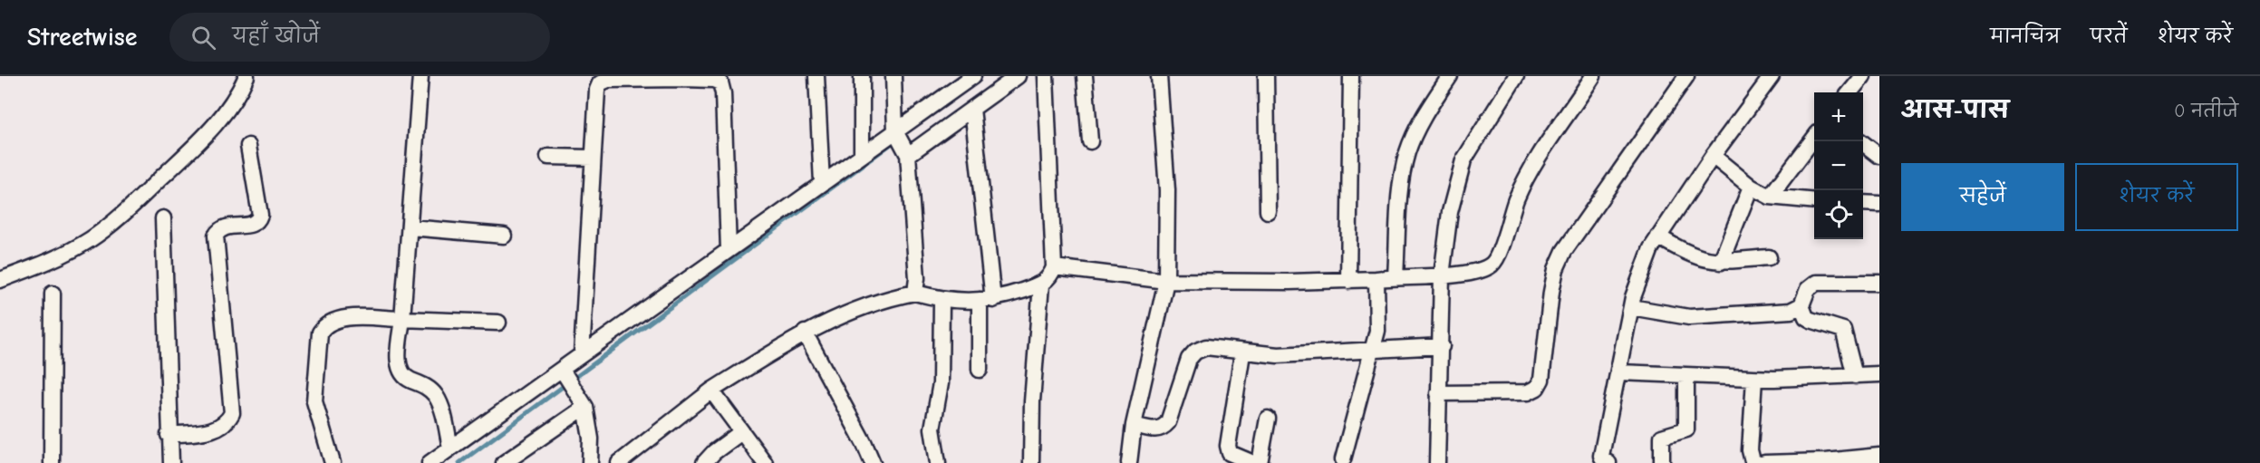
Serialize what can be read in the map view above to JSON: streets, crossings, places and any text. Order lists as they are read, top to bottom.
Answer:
{
  "page": {
    "header": "Streetwise",
    "search": "यहाँ खोजें",
    "nav": ["मानचित्र", "परतें", "शेयर करें"],
    "heading": ["आस-पास", "0 नतीजे"],
    "map_buttons": ["+", "−"],
    "buttons": ["सहेजें", "शेयर करें"]
  }
}
